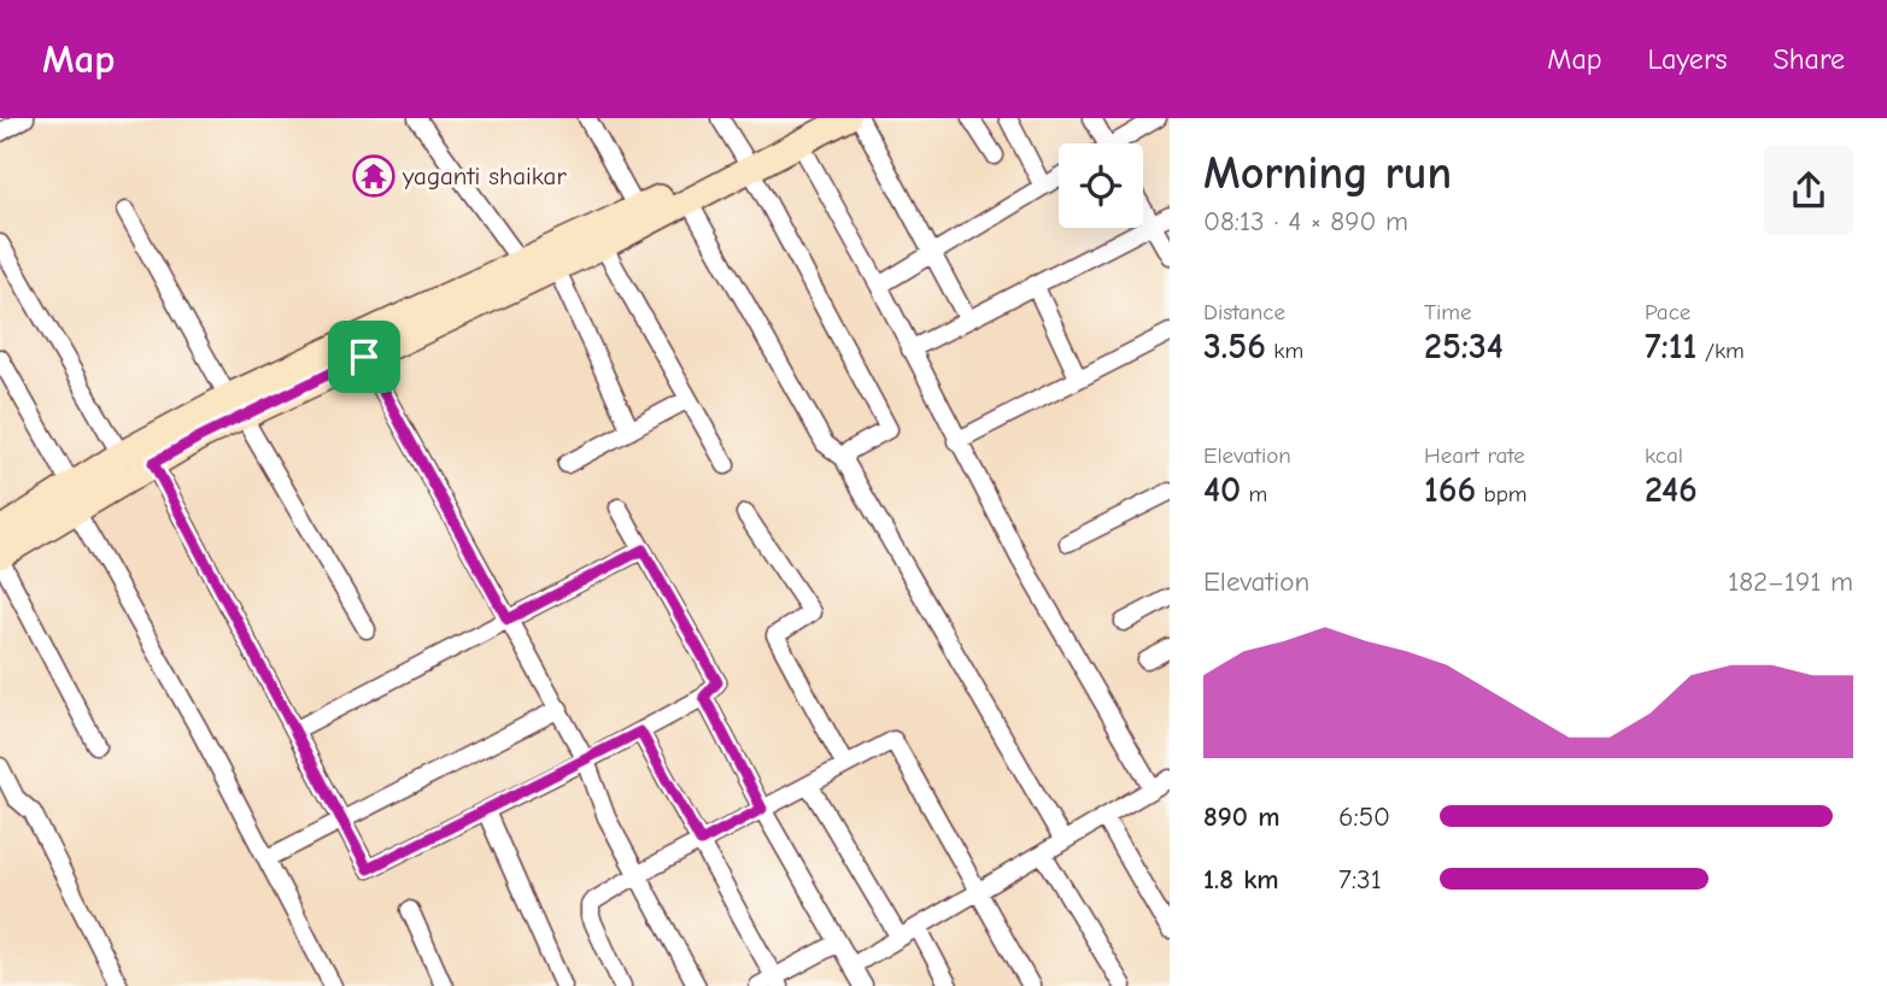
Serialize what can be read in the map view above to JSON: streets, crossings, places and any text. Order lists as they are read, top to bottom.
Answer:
{
  "places": {
    "temple": ["yaganti shaikar"]
  },
  "page": {
    "header": "Map",
    "nav": ["Map", "Layers", "Share"],
    "heading": ["Morning run", "08:13 · 4 × 890 m"],
    "stats": [
      ["Distance", "3.56 km"],
      ["Time", "25:34"],
      ["Pace", "7:11 /km"],
      ["Elevation", "40 m"],
      ["Heart rate", "166 bpm"],
      ["kcal", "246"]
    ],
    "chart": ["Elevation", "182–191 m"],
    "list": [
      {
        "name": "890 m",
        "note": "6:50"
      },
      {
        "name": "1.8 km",
        "note": "7:31"
      }
    ]
  }
}
